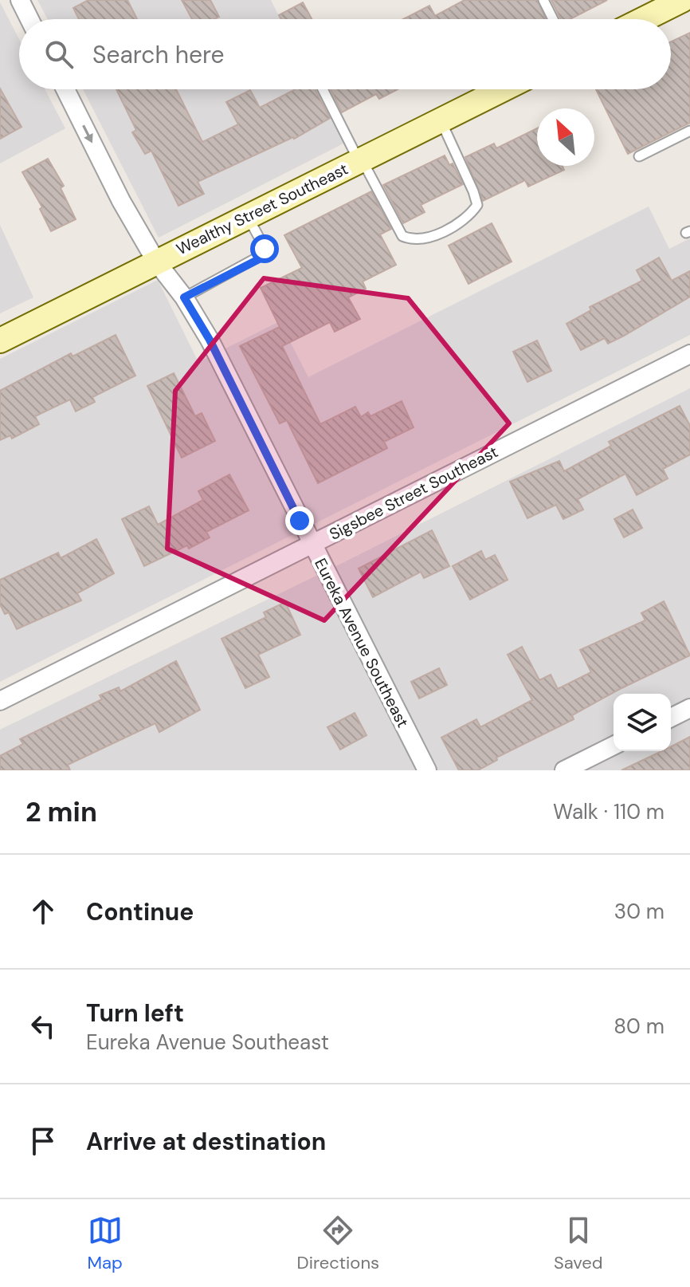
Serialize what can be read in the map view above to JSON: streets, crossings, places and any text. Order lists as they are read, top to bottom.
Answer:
{
  "streets": {
    "main road": ["Wealthy Street Southeast"],
    "street": ["Sigsbee Street Southeast", "Eureka Avenue Southeast"]
  },
  "crossings": [
    ["Wealthy Street Southeast", "Eureka Avenue Southeast"],
    ["Sigsbee Street Southeast", "Eureka Avenue Southeast"]
  ],
  "north": "top left",
  "page": {
    "search": "Search here",
    "heading": ["2 min", "Walk · 110 m"],
    "list": [
      ["Continue", "30 m"],
      ["Turn left", "Eureka Avenue Southeast", "80 m"],
      "Arrive at destination"
    ],
    "nav": ["Map", "Directions", "Saved"]
  }
}
